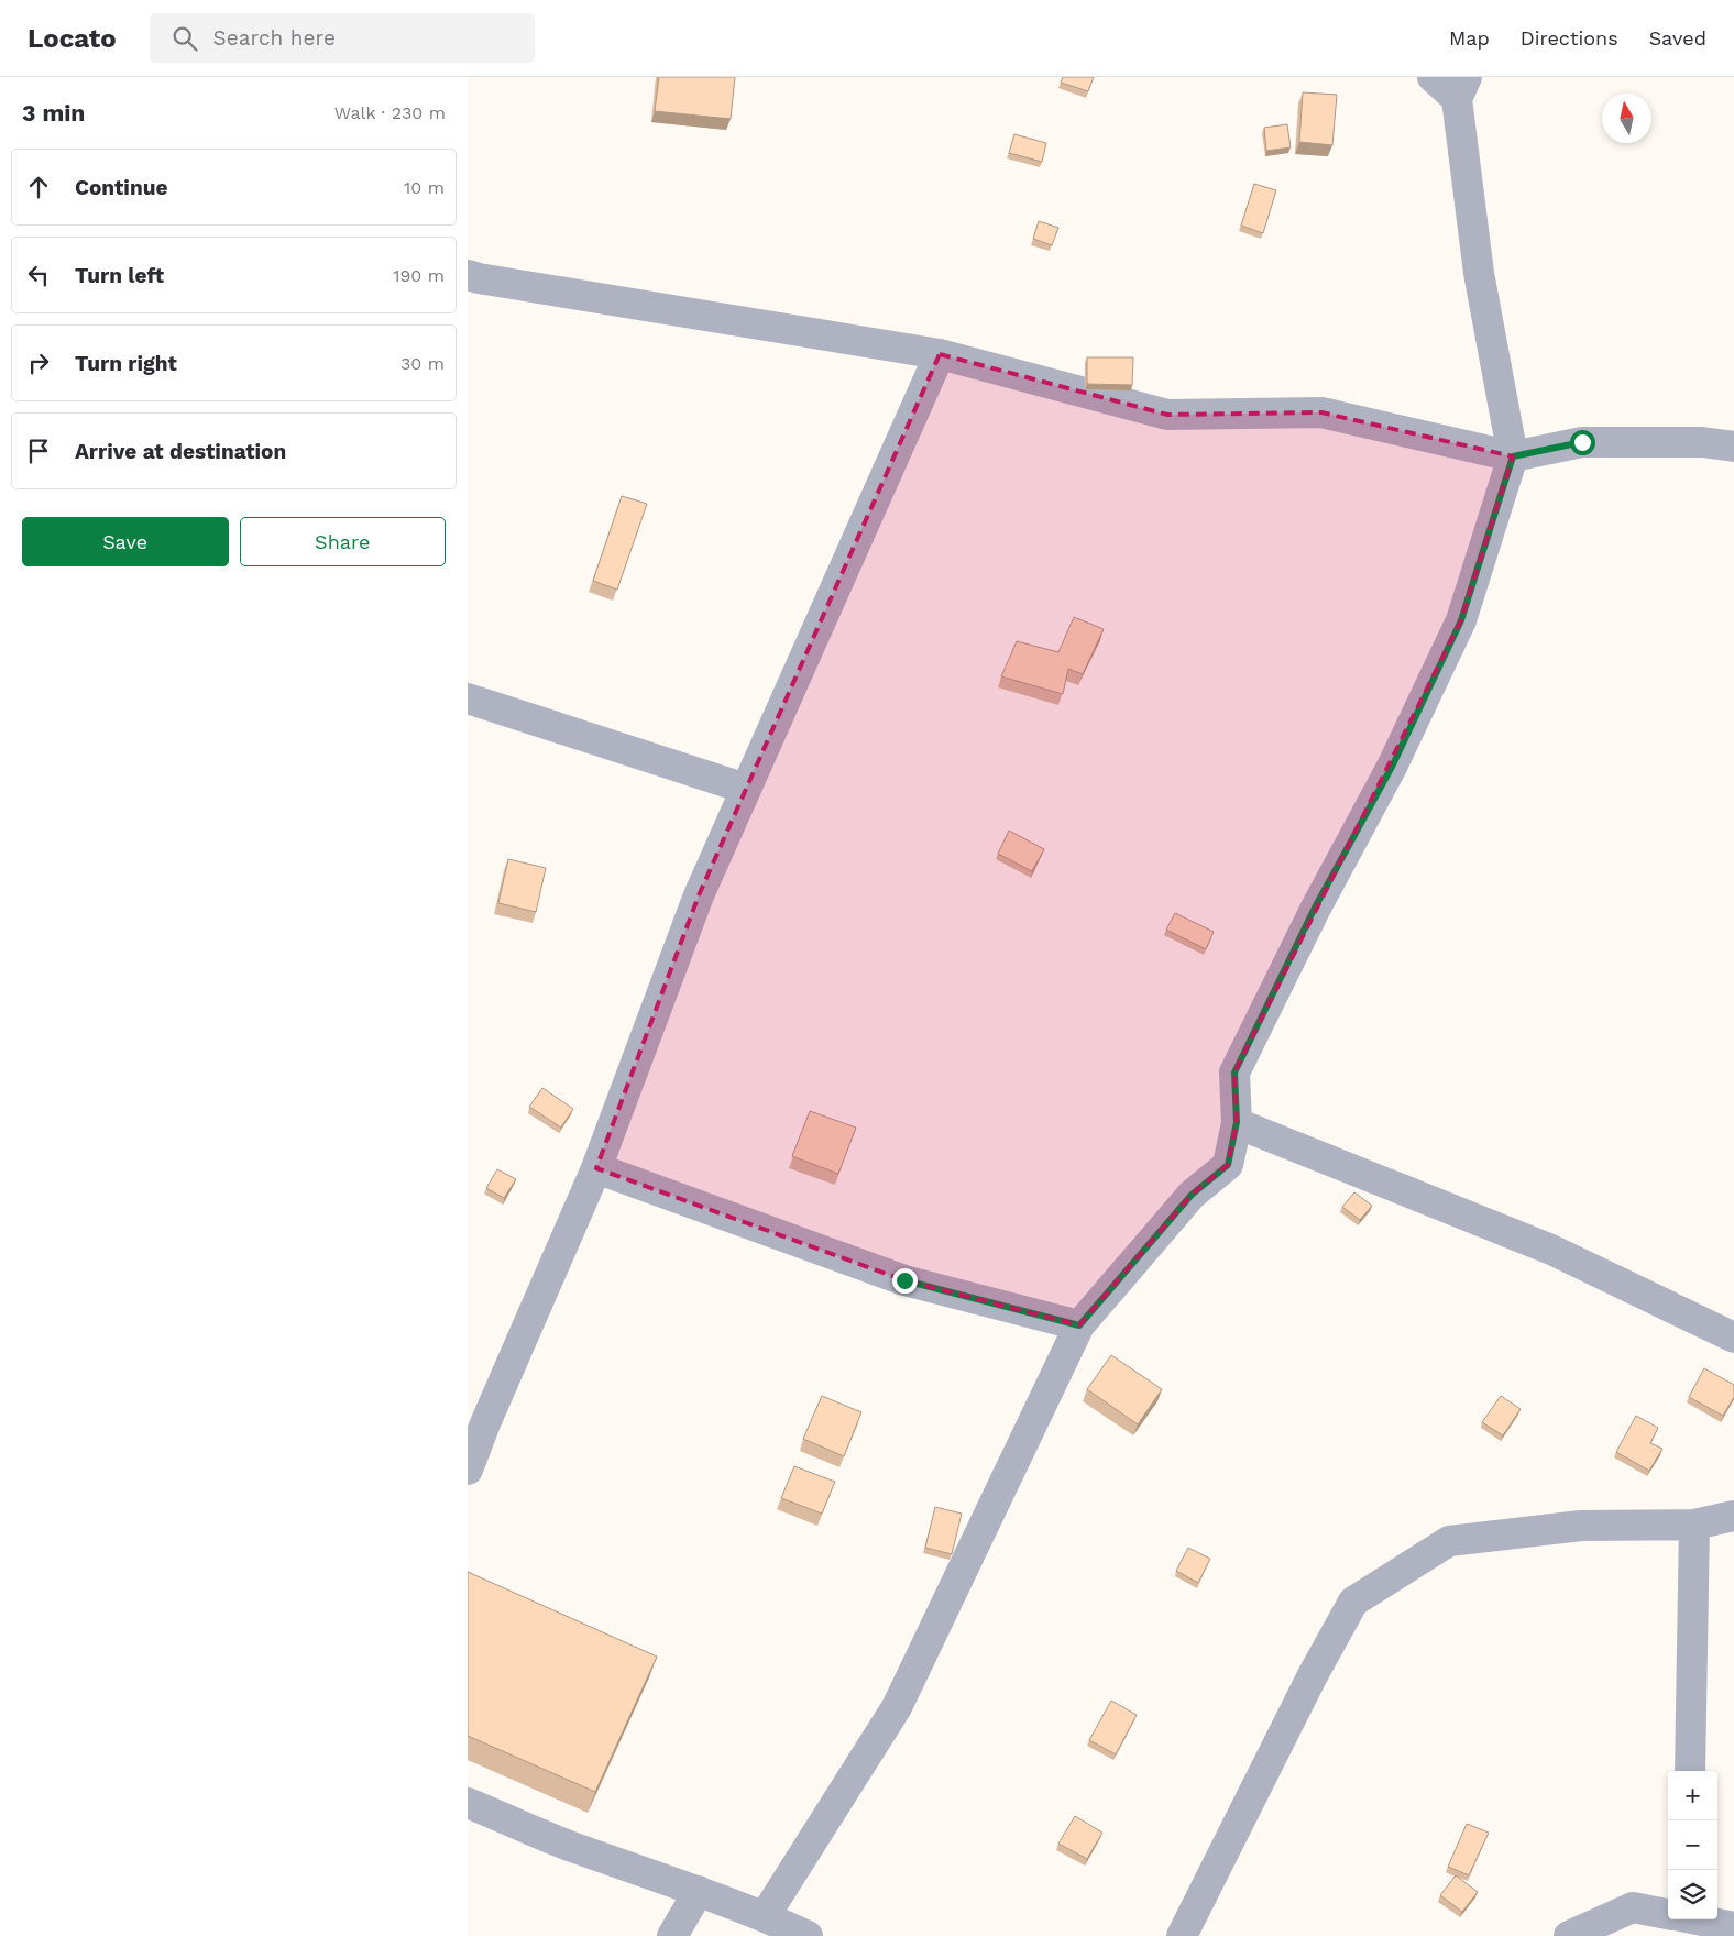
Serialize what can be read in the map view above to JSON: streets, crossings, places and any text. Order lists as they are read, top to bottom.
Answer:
{
  "north": "top",
  "page": {
    "header": "Locato",
    "search": "Search here",
    "nav": ["Map", "Directions", "Saved"],
    "heading": ["3 min", "Walk · 230 m"],
    "list": [
      ["Continue", "10 m"],
      ["Turn left", "190 m"],
      ["Turn right", "30 m"],
      "Arrive at destination"
    ],
    "buttons": ["Save", "Share"],
    "map_buttons": ["+", "−"]
  }
}
